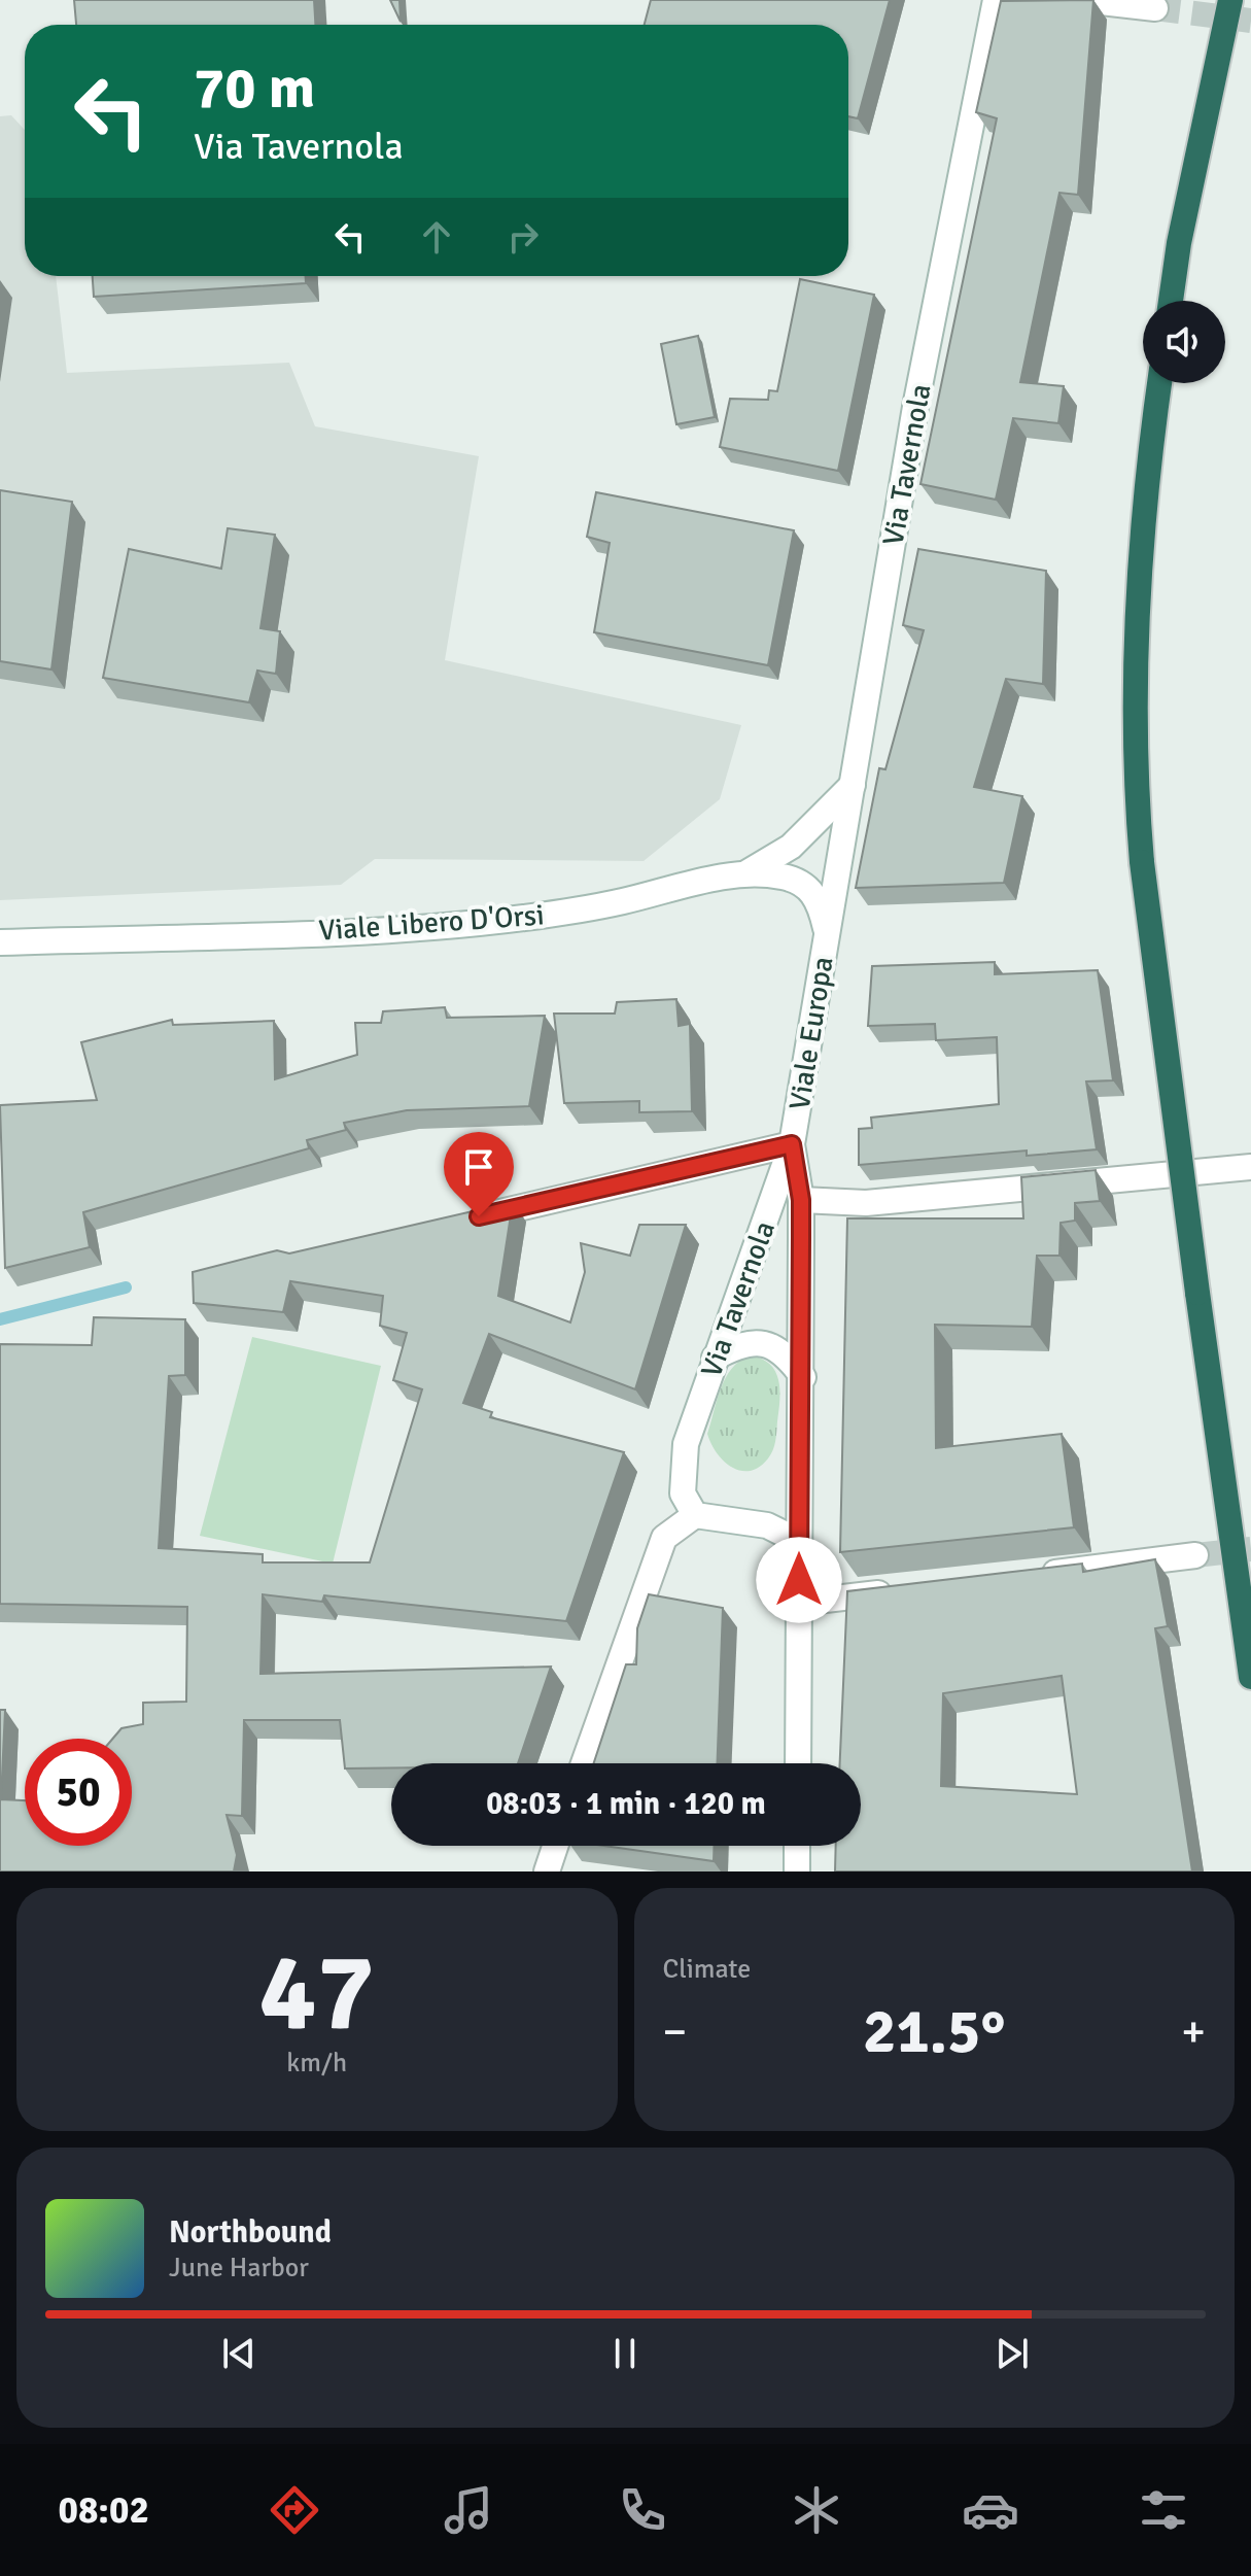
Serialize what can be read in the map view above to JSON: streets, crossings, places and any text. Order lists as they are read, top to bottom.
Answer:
{
  "streets": {
    "main road": ["Via Tavernola", "Viale Libero D'Orsi", "Viale Europa"]
  },
  "crossings": [
    ["Via Tavernola", "Viale Libero D'Orsi"],
    ["Via Tavernola", "Viale Europa"],
    ["Viale Libero D'Orsi", "Viale Europa"]
  ],
  "page": {
    "turn": ["70 m", "Via Tavernola"],
    "limit": "50",
    "trip": "08:03 · 1 min · 120 m",
    "tile": [
      ["47", "km/h"],
      "Climate"
    ],
    "heat": ["−", "21.5°", "+"],
    "song": ["Northbound", "June Harbor"],
    "tabs": "08:02"
  }
}
